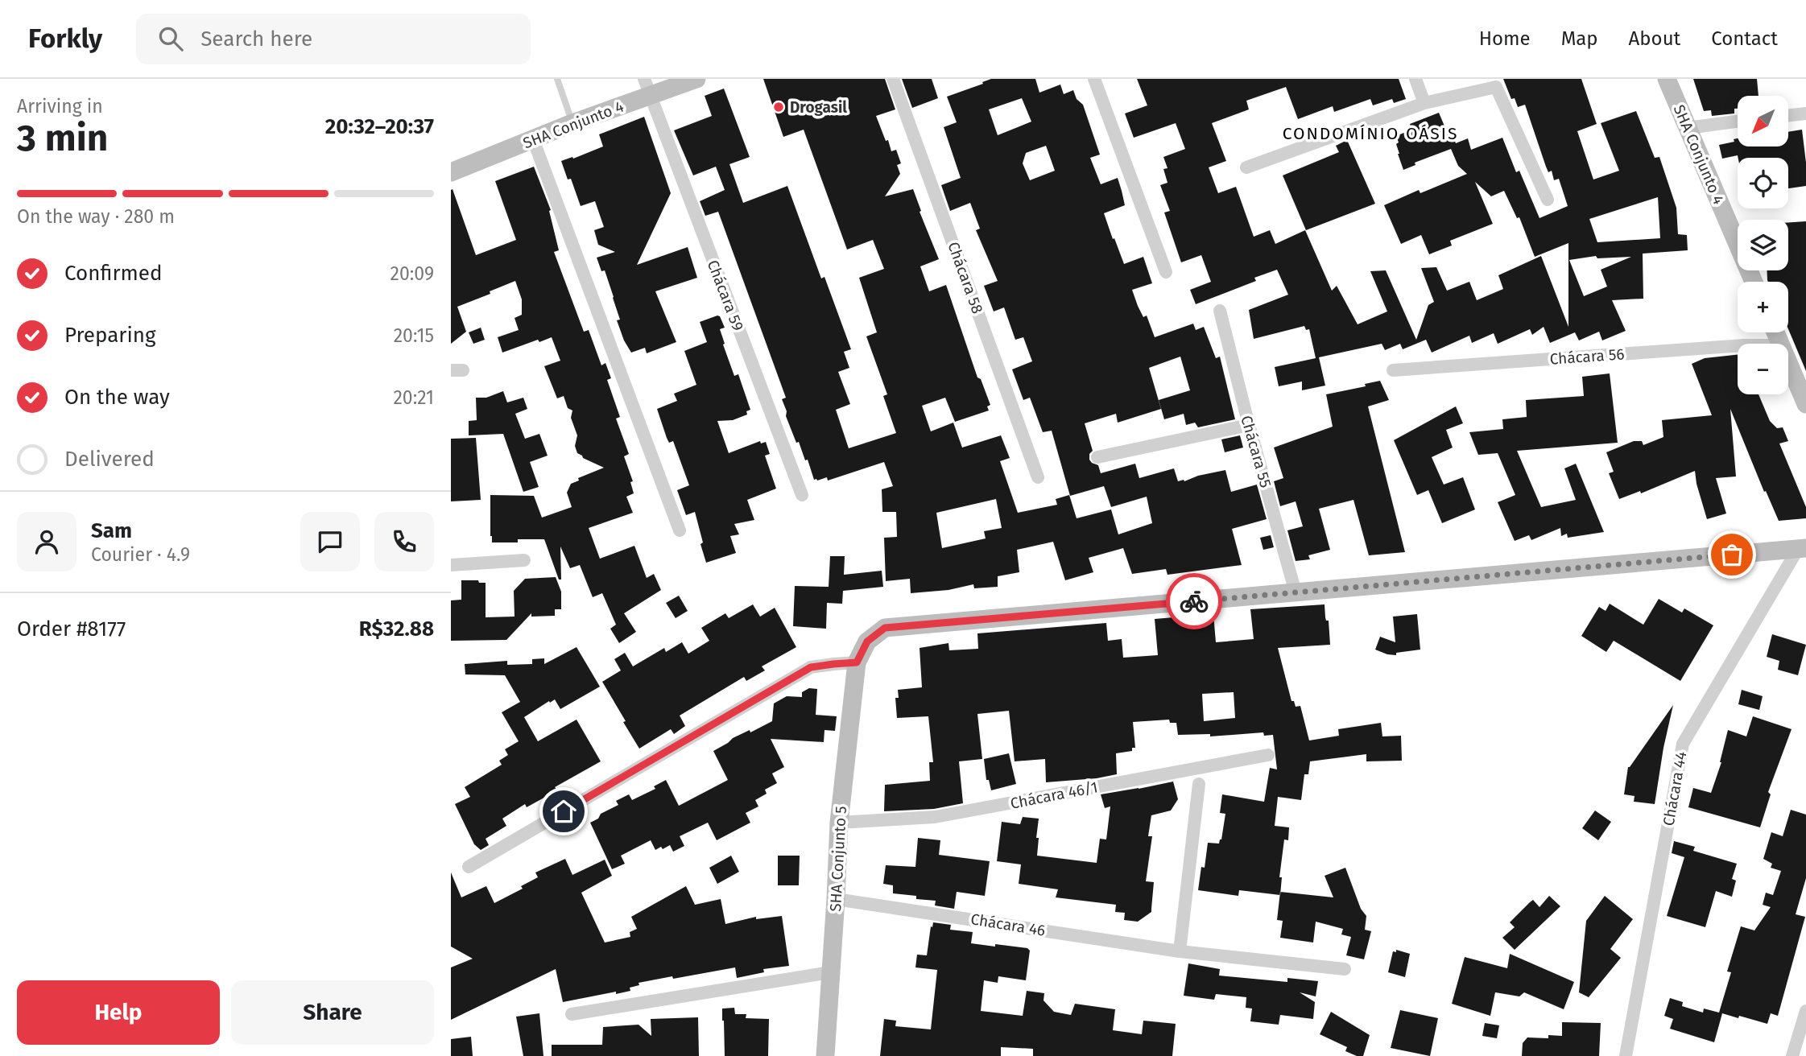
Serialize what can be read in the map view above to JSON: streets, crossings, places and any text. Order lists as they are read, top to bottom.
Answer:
{
  "streets": {
    "street": [
      "SHA Conjunto 4",
      "Chácara 58",
      "Chácara 59",
      "Chácara 56",
      "Chácara 55",
      "Chácara 44",
      "Chácara 46/1",
      "SHA Conjunto 5",
      "Chácara 46"
    ]
  },
  "crossings": [
    ["SHA Conjunto 4", "Chácara 59"],
    ["Chácara 46/1", "SHA Conjunto 5"],
    ["SHA Conjunto 5", "Chácara 46"]
  ],
  "districts": ["CONDOMÍNIO OÁSIS"],
  "places": ["Drogasil"],
  "north": "bottom left",
  "page": {
    "header": "Forkly",
    "search": "Search here",
    "nav": [
      "Home",
      "Map",
      "About",
      "Contact"
    ],
    "heading": ["3 min", "Arriving in", "20:32–20:37"],
    "panel": [
      "Sam",
      "Courier · 4.9",
      "Order #8177",
      "R$32.88"
    ],
    "map_buttons": ["+", "−"],
    "bar": "On the way · 280 m",
    "list": [
      ["Confirmed", "20:09"],
      ["Preparing", "20:15"],
      ["On the way", "20:21"],
      "Delivered"
    ],
    "buttons": ["Help", "Share"]
  }
}
